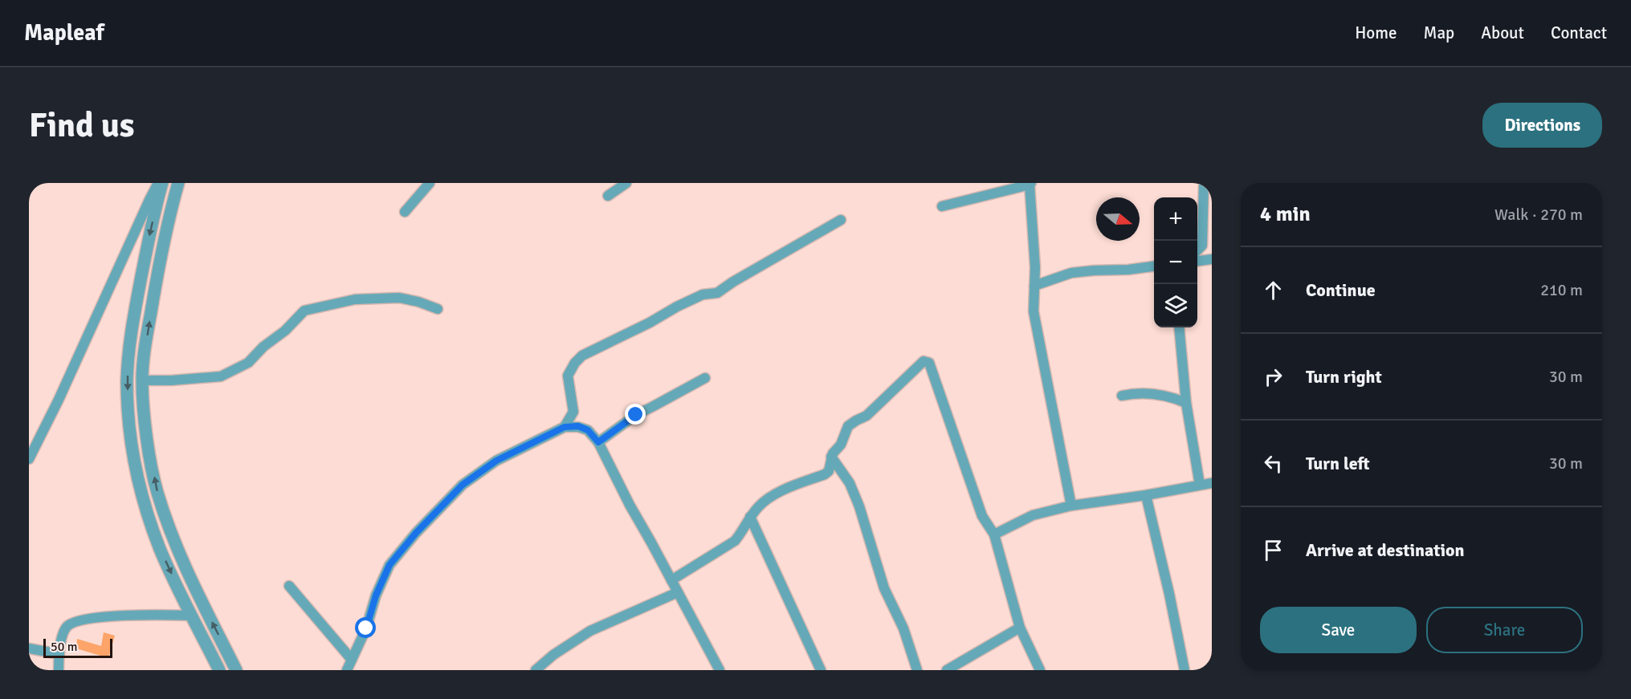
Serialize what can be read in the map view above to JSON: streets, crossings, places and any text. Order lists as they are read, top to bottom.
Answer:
{
  "scale_bar": "50 m",
  "north": "right",
  "page": {
    "header": "Mapleaf",
    "nav": [
      "Home",
      "Map",
      "About",
      "Contact"
    ],
    "buttons": [
      "Directions",
      ["Save", "Share"]
    ],
    "title": "Find us",
    "heading": ["4 min", "Walk · 270 m"],
    "map_buttons": ["+", "−"],
    "list": [
      ["Continue", "210 m"],
      ["Turn right", "30 m"],
      ["Turn left", "30 m"],
      "Arrive at destination"
    ],
    "scale": "50 m"
  }
}
